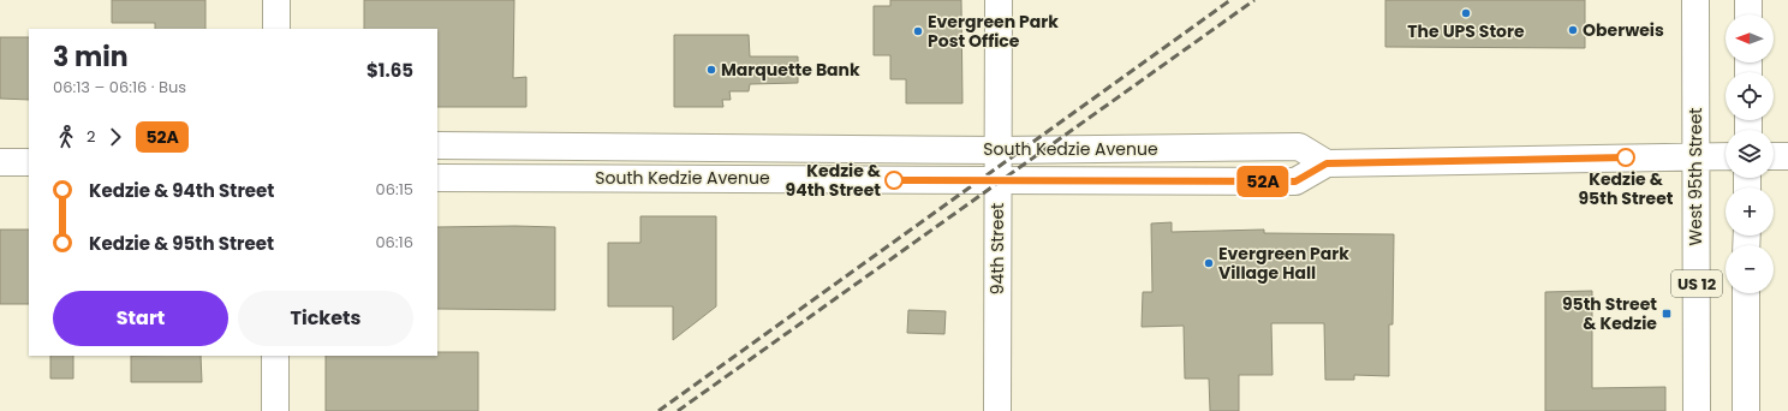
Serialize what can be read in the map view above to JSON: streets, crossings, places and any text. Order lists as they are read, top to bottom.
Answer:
{
  "streets": {
    "main road": [
      "South Kedzie Avenue",
      "West 95th Street",
      "94th Street",
      "US 12"
    ]
  },
  "crossings": [
    ["South Kedzie Avenue", "West 95th Street"],
    ["South Kedzie Avenue", "94th Street"]
  ],
  "places": {
    "other": [
      "The UPS Store",
      "Oberweis",
      "Evergreen Park Post Office",
      "Marquette Bank",
      "Kedzie & 95th Street",
      "Kedzie & 94th Street",
      "Evergreen Park Village Hall"
    ],
    "transit": ["95th Street & Kedzie"]
  },
  "lines": ["bus line 52A"],
  "north": "left",
  "page": {
    "on_map": "52A",
    "map_buttons": ["+", "−"],
    "heading": ["3 min", "06:13 – 06:16 · Bus", "$1.65"],
    "legs": ["2", "52A"],
    "list": [
      {
        "name": "Kedzie & 94th Street",
        "value": "06:15"
      },
      {
        "name": "Kedzie & 95th Street",
        "value": "06:16"
      }
    ],
    "buttons": ["Start", "Tickets"]
  }
}
